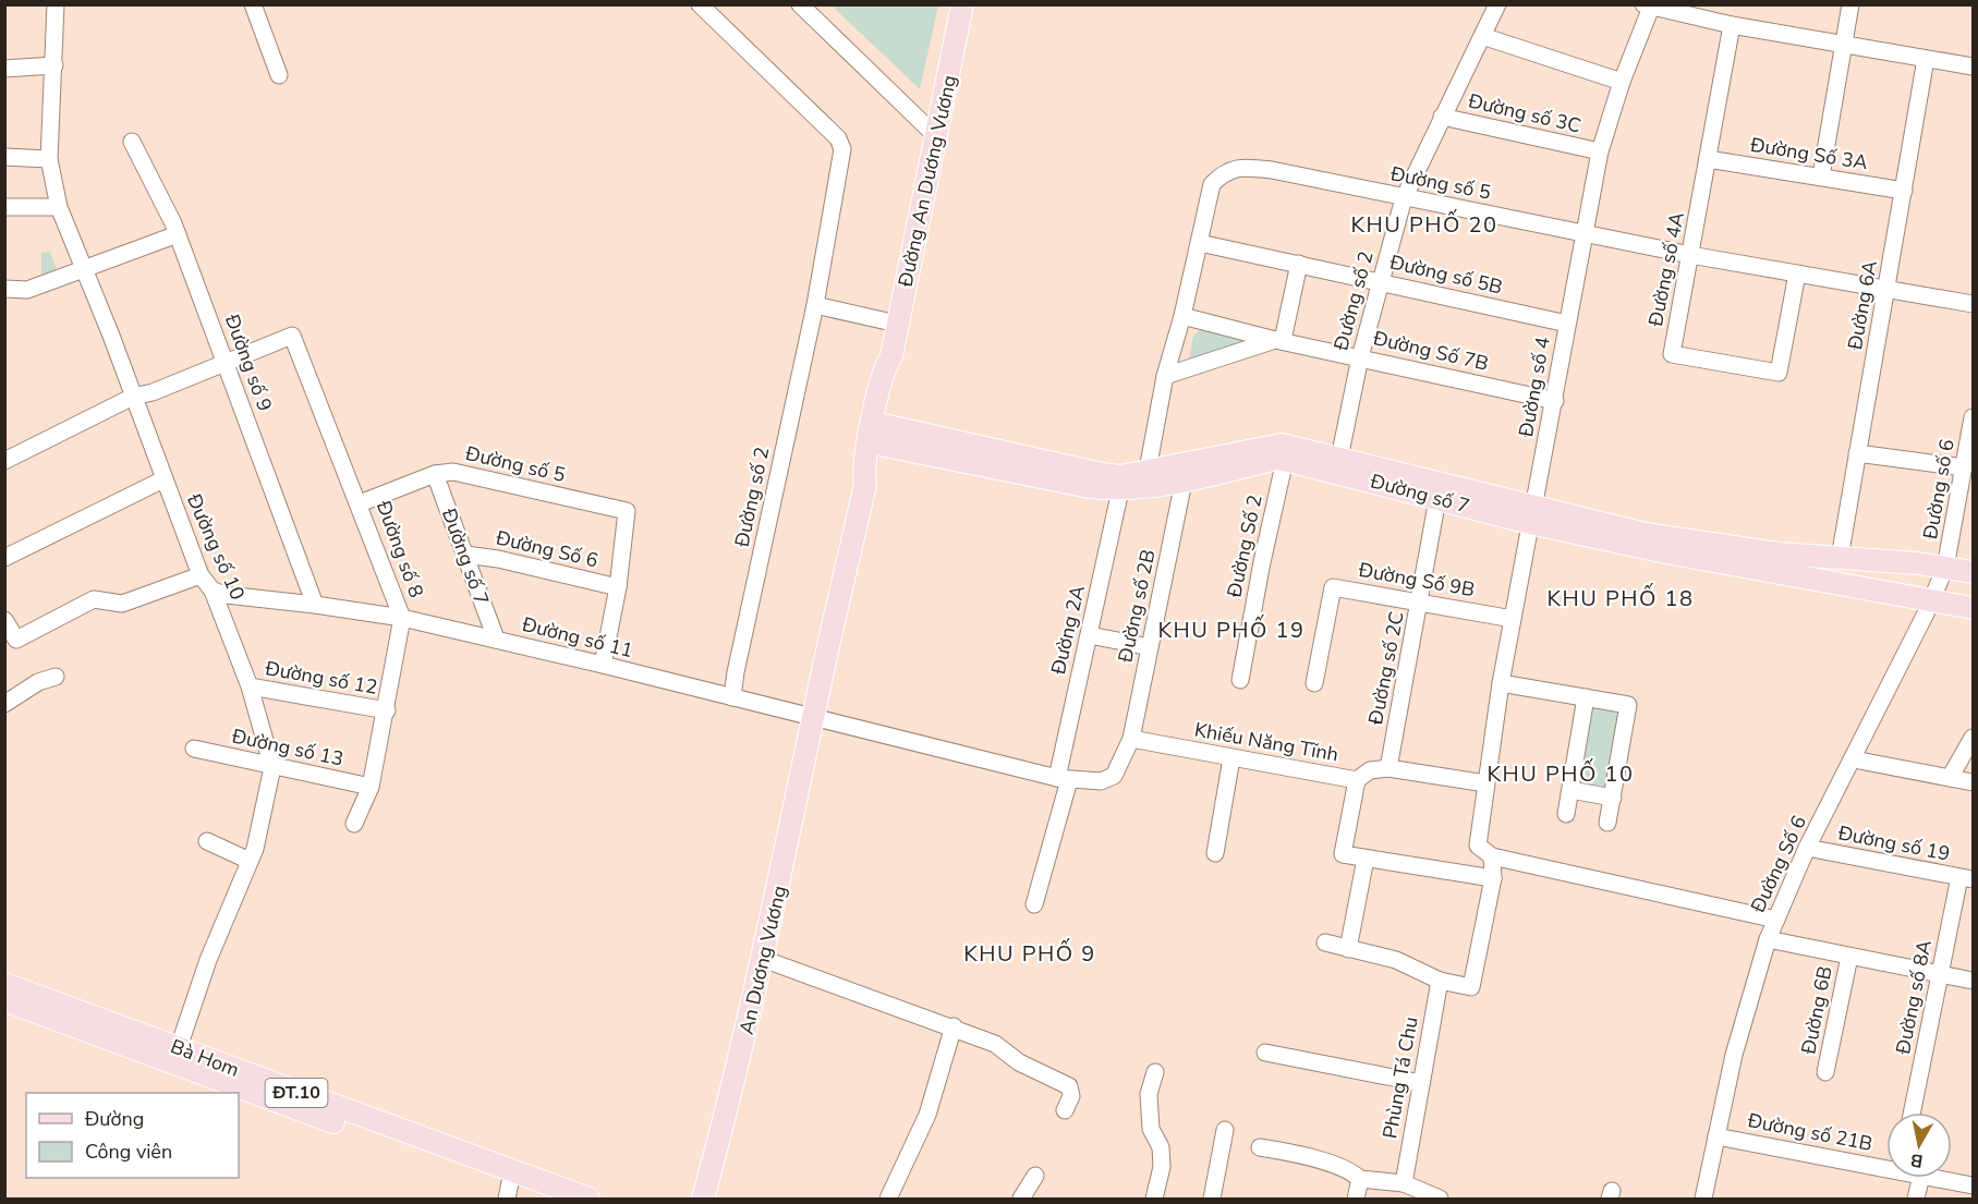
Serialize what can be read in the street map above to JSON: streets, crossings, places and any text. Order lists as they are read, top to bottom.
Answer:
{
  "streets": {
    "main road": [
      "Đường An Dương Vương",
      "Đường số 7",
      "An Dương Vương",
      "Bà Hom",
      "ĐT.10"
    ],
    "street": [
      "Đường số 3C",
      "Đường Số 3A",
      "Đường số 5",
      "Đường số 4A",
      "Đường số 5B",
      "Đường số 2",
      "Đường 6A",
      "Đường Số 7B",
      "Đường số 9",
      "Đường số 4",
      "Đường số 6",
      "Đường Số 2",
      "Đường số 10",
      "Đường số 8",
      "Đường Số 6",
      "Đường Số 9B",
      "Đường số 2B",
      "Đường 2A",
      "Đường số 11",
      "Đường số 2C",
      "Đường số 12",
      "Khiếu Năng Tĩnh",
      "Đường số 13",
      "Đường số 19",
      "Đường số 8A",
      "Đường 6B",
      "Phùng Tá Chu",
      "Đường số 21B"
    ]
  },
  "crossings": [
    ["Đường số 3C", "Đường số 2"],
    ["Đường số 3C", "Đường số 4"],
    ["Đường Số 3A", "Đường số 4A"],
    ["Đường Số 3A", "Đường 6A"],
    ["Đường An Dương Vương", "Đường số 7"],
    ["Đường An Dương Vương", "Đường số 11"],
    ["Đường An Dương Vương", "An Dương Vương"],
    ["Đường số 5", "Đường số 4A"],
    ["Đường số 5", "Đường số 5B"],
    ["Đường số 5", "Đường số 2"],
    ["Đường số 5", "Đường 6A"],
    ["Đường số 5", "Đường Số 7B"],
    ["Đường số 5", "Đường số 4"],
    ["Đường số 5", "Đường số 7"],
    ["Đường số 5", "Đường số 8"],
    ["Đường số 5", "Đường Số 6"],
    ["Đường số 5B", "Đường số 2"],
    ["Đường số 5B", "Đường số 4"],
    ["Đường số 2", "Đường Số 7B"],
    ["Đường số 2", "Đường số 7"],
    ["Đường số 2", "Đường số 11"],
    ["Đường 6A", "Đường số 7"],
    ["Đường Số 7B", "Đường số 4"],
    ["Đường số 9", "Đường số 8"],
    ["Đường số 9", "Đường số 11"],
    ["Đường số 4", "Đường số 7"],
    ["Đường số 4", "Đường Số 9B"],
    ["Đường số 4", "Khiếu Năng Tĩnh"],
    ["Đường số 6", "Đường số 7"],
    ["Đường số 6", "Đường Số 6"],
    ["Đường số 7", "Đường Số 2"],
    ["Đường số 7", "Đường Số 6"],
    ["Đường số 7", "Đường số 2B"],
    ["Đường số 7", "Đường 2A"],
    ["Đường số 7", "Đường số 11"],
    ["Đường số 7", "Đường số 2C"],
    ["Đường số 10", "Đường số 11"],
    ["Đường số 10", "Đường số 12"],
    ["Đường số 10", "Đường số 13"],
    ["Đường số 10", "Bà Hom"],
    ["Đường số 8", "Đường số 11"],
    ["Đường số 8", "Đường số 12"],
    ["Đường số 8", "Đường số 13"],
    ["Đường Số 6", "Đường số 19"],
    ["Đường Số 6", "Đường số 21B"],
    ["Đường Số 9B", "Đường số 2C"],
    ["Đường số 2B", "Khiếu Năng Tĩnh"],
    ["Đường số 11", "An Dương Vương"],
    ["Đường số 2C", "Khiếu Năng Tĩnh"],
    ["Đường số 19", "Đường số 8A"]
  ],
  "districts": [
    "KHU PHỐ 20",
    "KHU PHỐ 18",
    "KHU PHỐ 19",
    "KHU PHỐ 10",
    "KHU PHỐ 9"
  ],
  "legend": ["Đường", "Công viên"],
  "north": "bottom"
}
